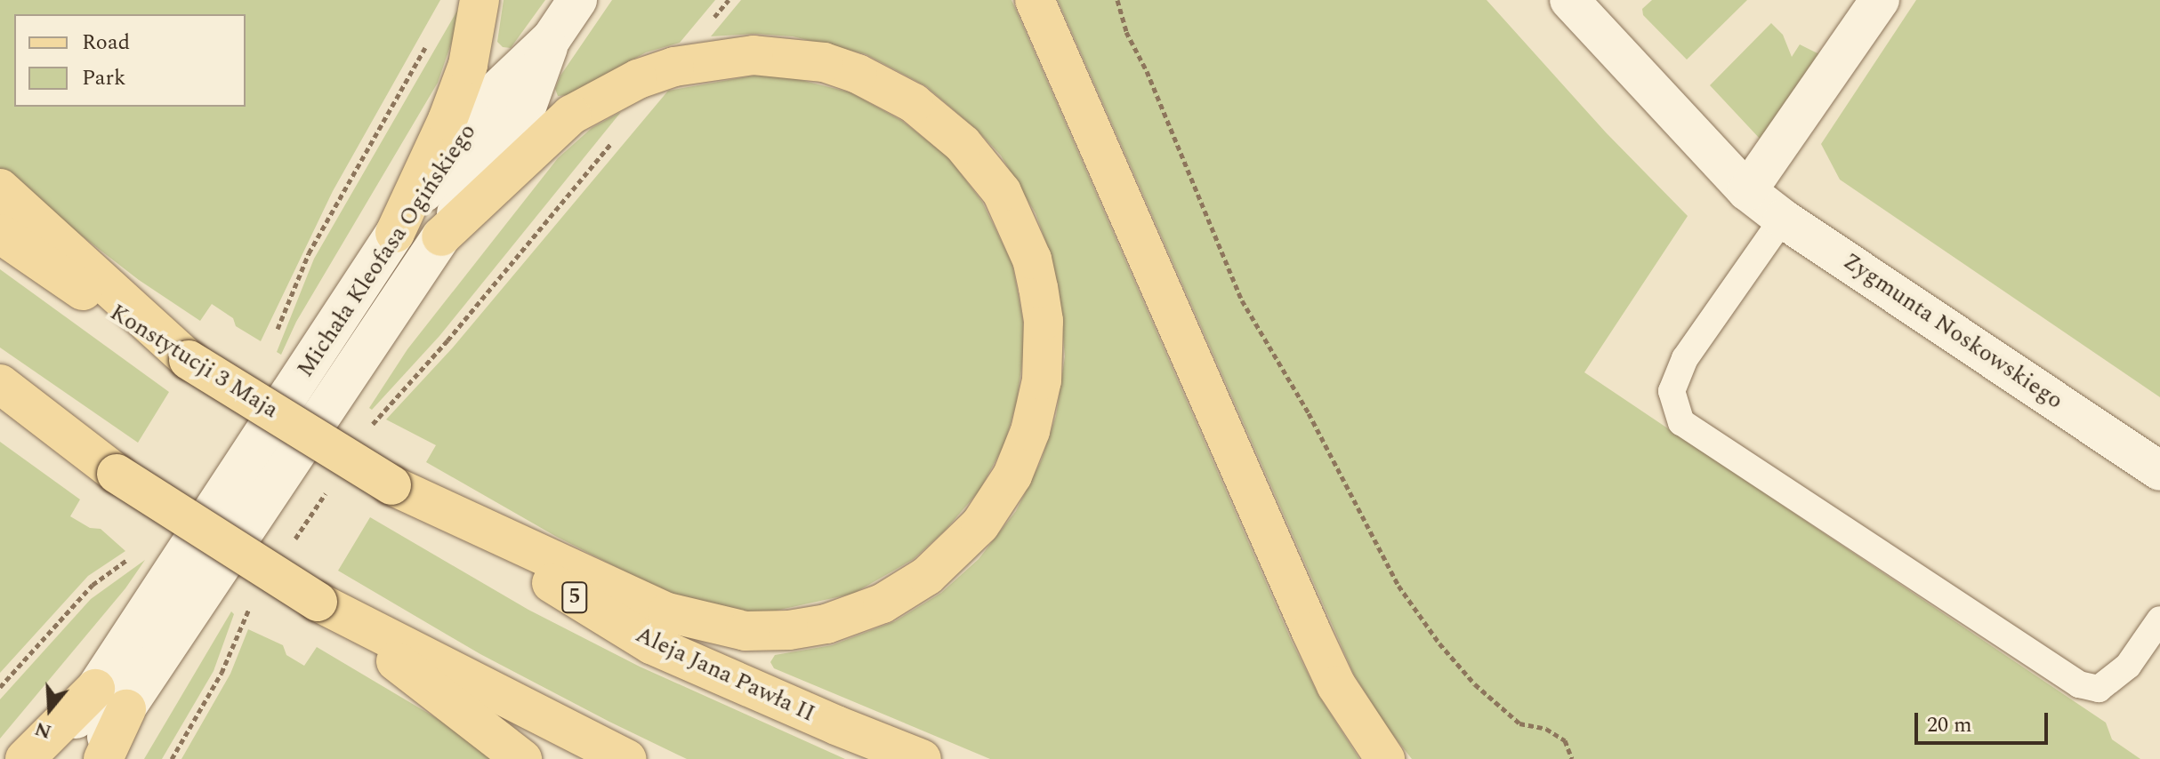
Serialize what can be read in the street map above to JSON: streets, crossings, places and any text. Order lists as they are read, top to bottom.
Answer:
{
  "streets": {
    "main road": ["Konstytucji 3 Maja", "5", "Aleja Jana Pawła II"],
    "street": ["Michała Kleofasa Ogińskiego", "Zygmunta Noskowskiego"]
  },
  "crossings": [
    ["Konstytucji 3 Maja", "Aleja Jana Pawła II"]
  ],
  "legend": ["Road", "Park"],
  "scale_bar": "20 m",
  "north": "bottom"
}
